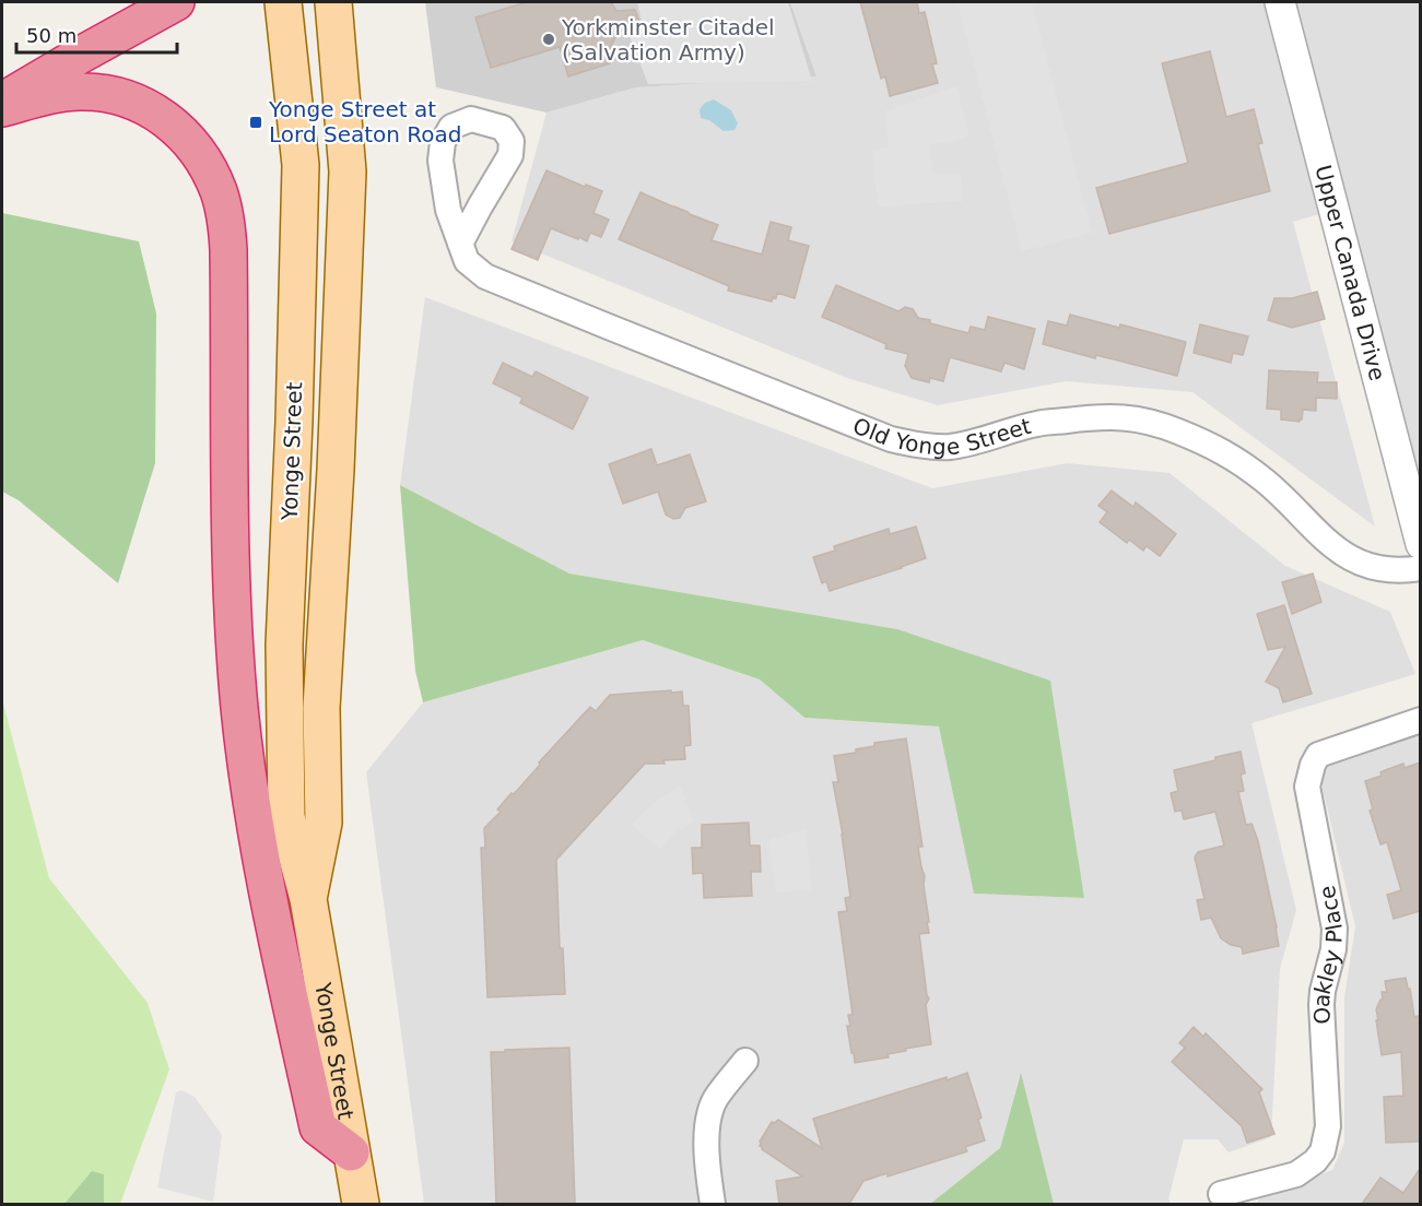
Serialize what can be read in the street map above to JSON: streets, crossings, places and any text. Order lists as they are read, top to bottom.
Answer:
{
  "streets": {
    "main road": ["Yonge Street"],
    "street": ["Upper Canada Drive", "Old Yonge Street", "Oakley Place"]
  },
  "places": {
    "other": ["Yorkminster Citadel (Salvation Army)"],
    "transit": ["Yonge Street at Lord Seaton Road"]
  },
  "scale_bar": "50 m"
}
